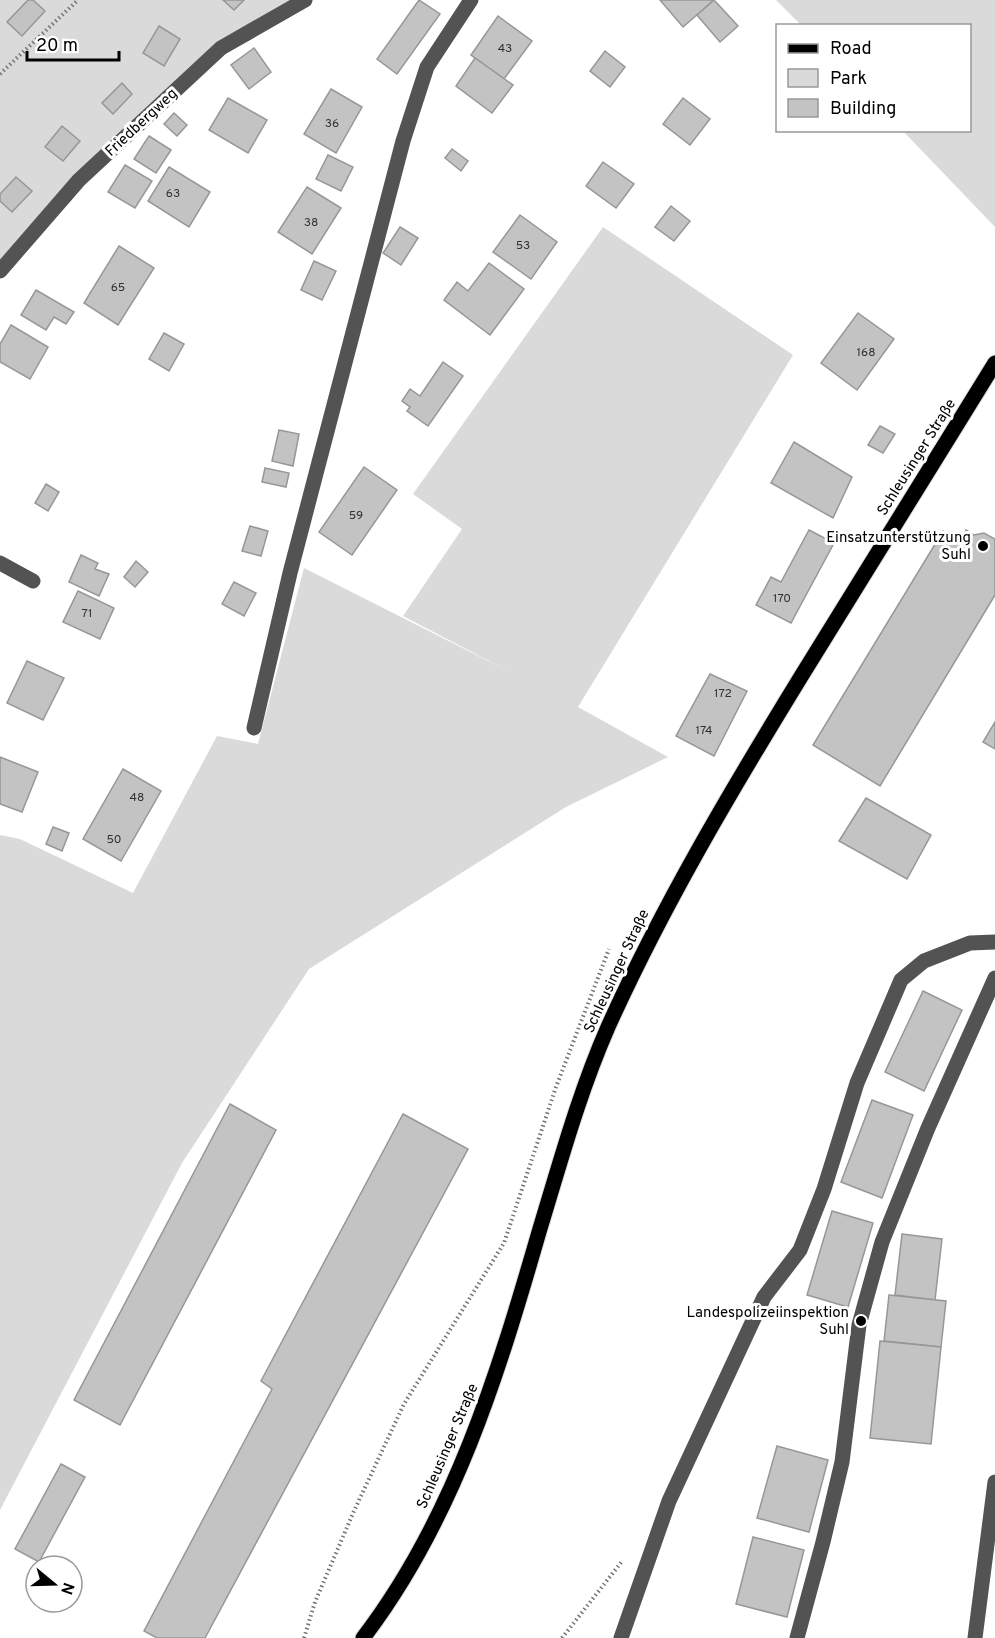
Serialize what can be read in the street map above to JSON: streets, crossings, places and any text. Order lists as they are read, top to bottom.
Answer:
{
  "streets": {
    "main road": ["Schleusinger Straße"],
    "street": ["Friedbergweg"]
  },
  "places": ["Einsatzunterstützung Suhl", "Landespolizeiinspektion Suhl"],
  "house_numbers": [
    "43",
    "36",
    "63",
    "38",
    "53",
    "65",
    "168",
    "59",
    "170",
    "71",
    "172",
    "174",
    "48",
    "50"
  ],
  "legend": ["Road", "Park", "Building"],
  "scale_bar": "20 m",
  "north": "right"
}
